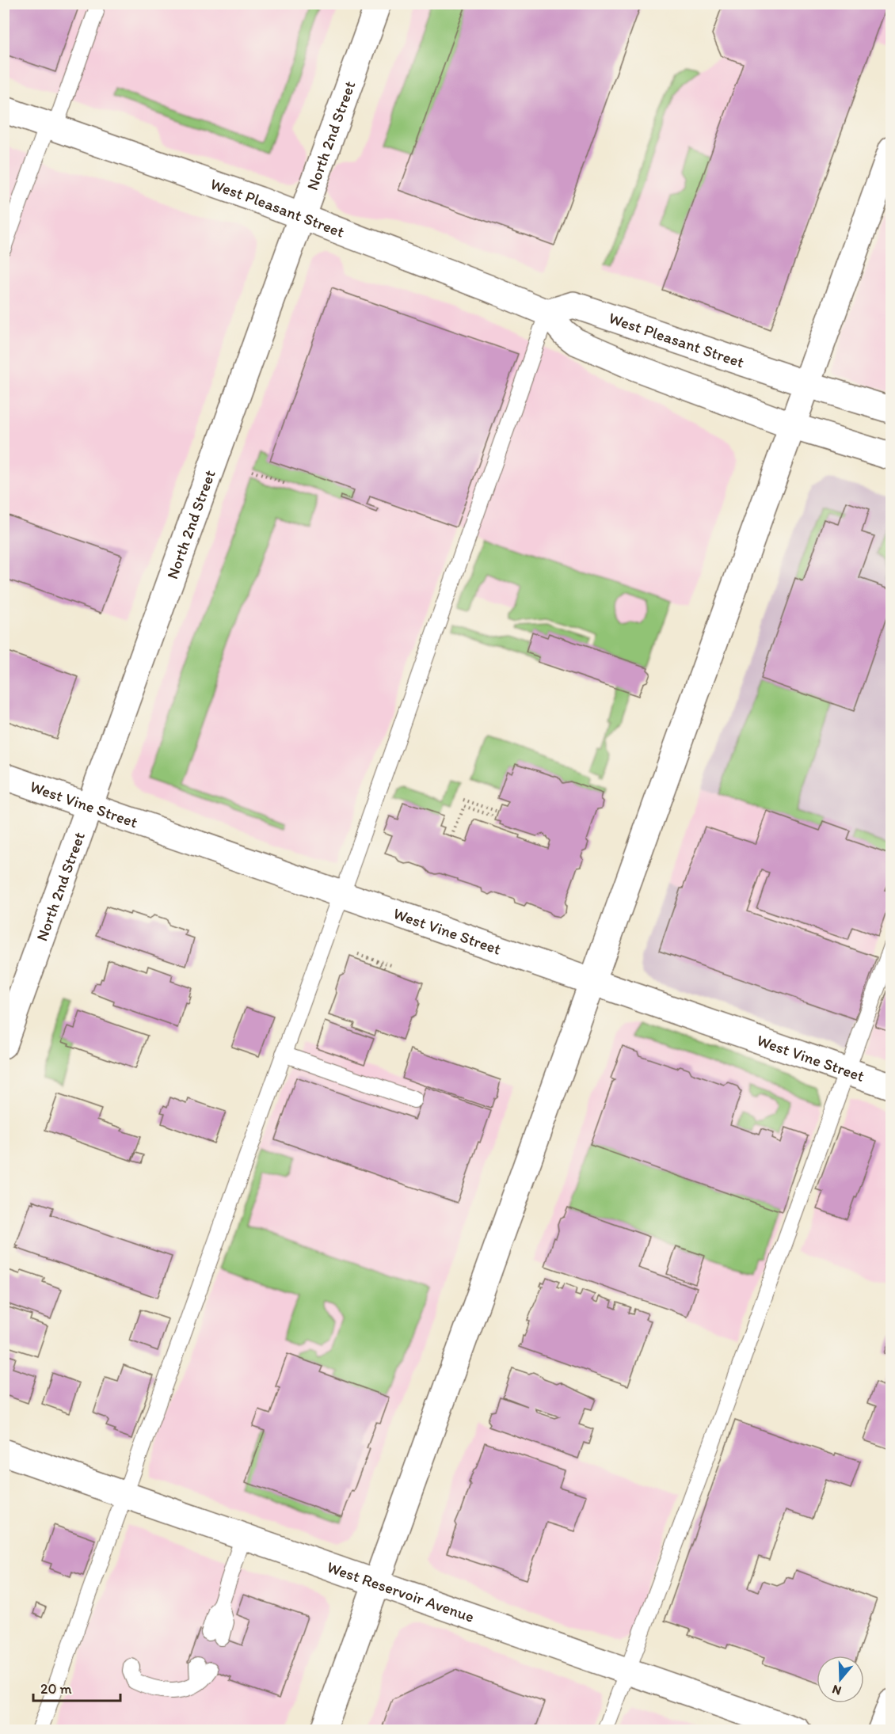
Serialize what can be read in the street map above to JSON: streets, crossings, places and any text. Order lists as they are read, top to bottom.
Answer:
{
  "streets": {
    "street": [
      "North 2nd Street",
      "West Pleasant Street",
      "West Vine Street",
      "West Reservoir Avenue"
    ]
  },
  "crossings": [
    ["North 2nd Street", "West Pleasant Street"],
    ["North 2nd Street", "West Vine Street"]
  ],
  "scale_bar": "20 m",
  "north": "bottom"
}
